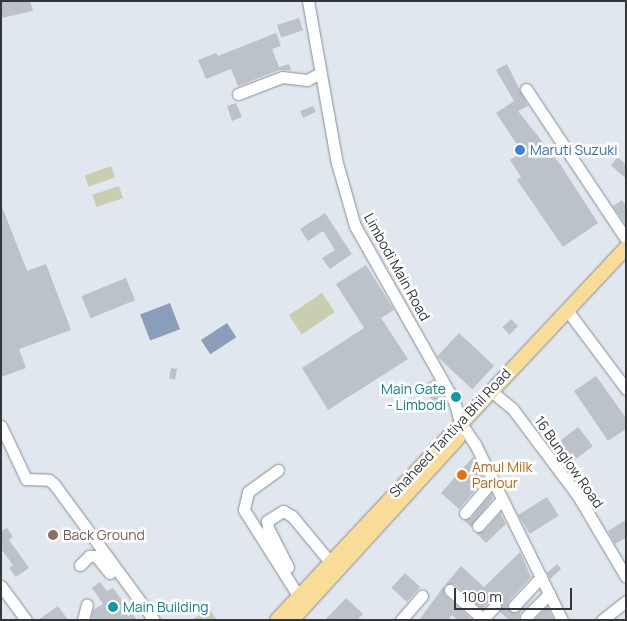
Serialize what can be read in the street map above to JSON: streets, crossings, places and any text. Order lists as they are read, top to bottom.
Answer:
{
  "streets": {
    "main road": ["Shaheed Tantiya Bhil Road"],
    "street": ["Limbodi Main Road", "16 Bunglow Road"]
  },
  "crossings": [
    ["Limbodi Main Road", "Shaheed Tantiya Bhil Road"],
    ["Shaheed Tantiya Bhil Road", "16 Bunglow Road"]
  ],
  "places": [
    "Maruti Suzuki",
    "Main Gate - Limbodi",
    "Amul Milk Parlour",
    "Back Ground",
    "Main Building"
  ],
  "scale_bar": "100 m"
}
